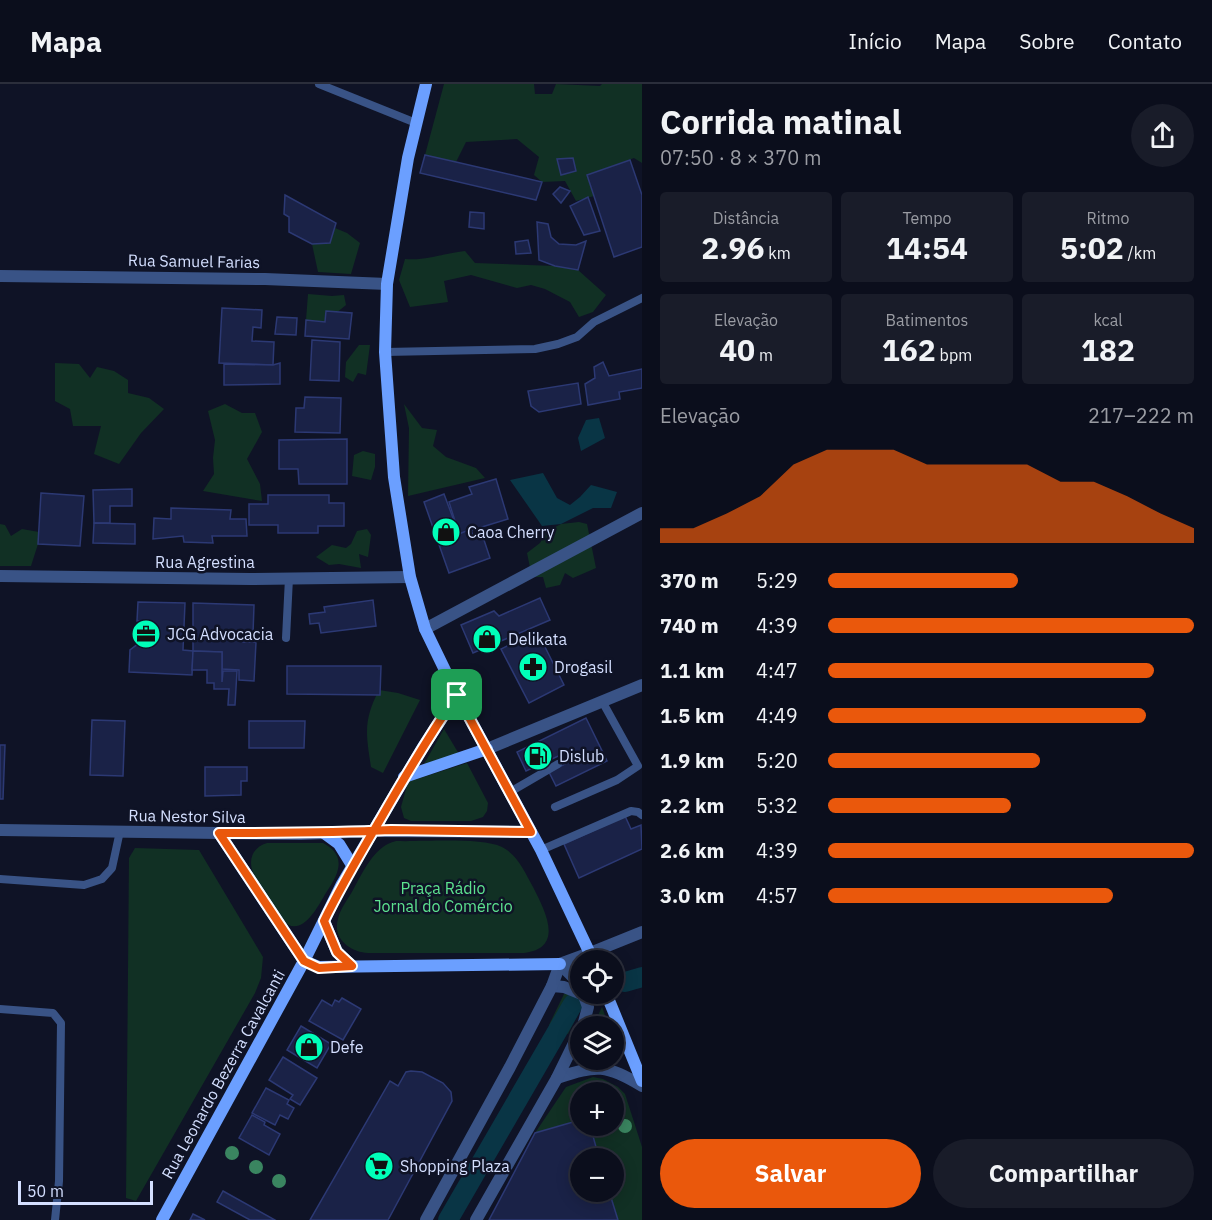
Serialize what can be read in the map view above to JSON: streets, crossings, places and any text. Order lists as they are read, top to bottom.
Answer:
{
  "streets": {
    "main road": ["Rua Leonardo Bezerra Cavalcanti"],
    "street": ["Rua Samuel Farias", "Rua Agrestina", "Rua Nestor Silva"]
  },
  "crossings": [
    ["Rua Nestor Silva", "Rua Leonardo Bezerra Cavalcanti"]
  ],
  "parks": ["Praça Rádio Jornal do Comércio"],
  "places": {
    "shop": ["Caoa Cherry", "Delikata", "Defe"],
    "office": ["JCG Advocacia"],
    "pharmacy": ["Drogasil"],
    "fuel station": ["Dislub"],
    "supermarket": ["Shopping Plaza"]
  },
  "scale_bar": "50 m",
  "page": {
    "header": "Mapa",
    "nav": [
      "Início",
      "Mapa",
      "Sobre",
      "Contato"
    ],
    "heading": ["Corrida matinal", "07:50 · 8 × 370 m"],
    "stats": [
      ["Distância", "2.96 km"],
      ["Tempo", "14:54"],
      ["Ritmo", "5:02 /km"],
      ["Elevação", "40 m"],
      ["Batimentos", "162 bpm"],
      ["kcal", "182"]
    ],
    "chart": ["Elevação", "217–222 m"],
    "list": [
      {
        "name": "370 m",
        "note": "5:29"
      },
      {
        "name": "740 m",
        "note": "4:39"
      },
      {
        "name": "1.1 km",
        "note": "4:47"
      },
      {
        "name": "1.5 km",
        "note": "4:49"
      },
      {
        "name": "1.9 km",
        "note": "5:20"
      },
      {
        "name": "2.2 km",
        "note": "5:32"
      },
      {
        "name": "2.6 km",
        "note": "4:39"
      },
      {
        "name": "3.0 km",
        "note": "4:57"
      }
    ],
    "map_buttons": ["+", "−"],
    "buttons": ["Salvar", "Compartilhar"],
    "scale": "50 m"
  }
}
